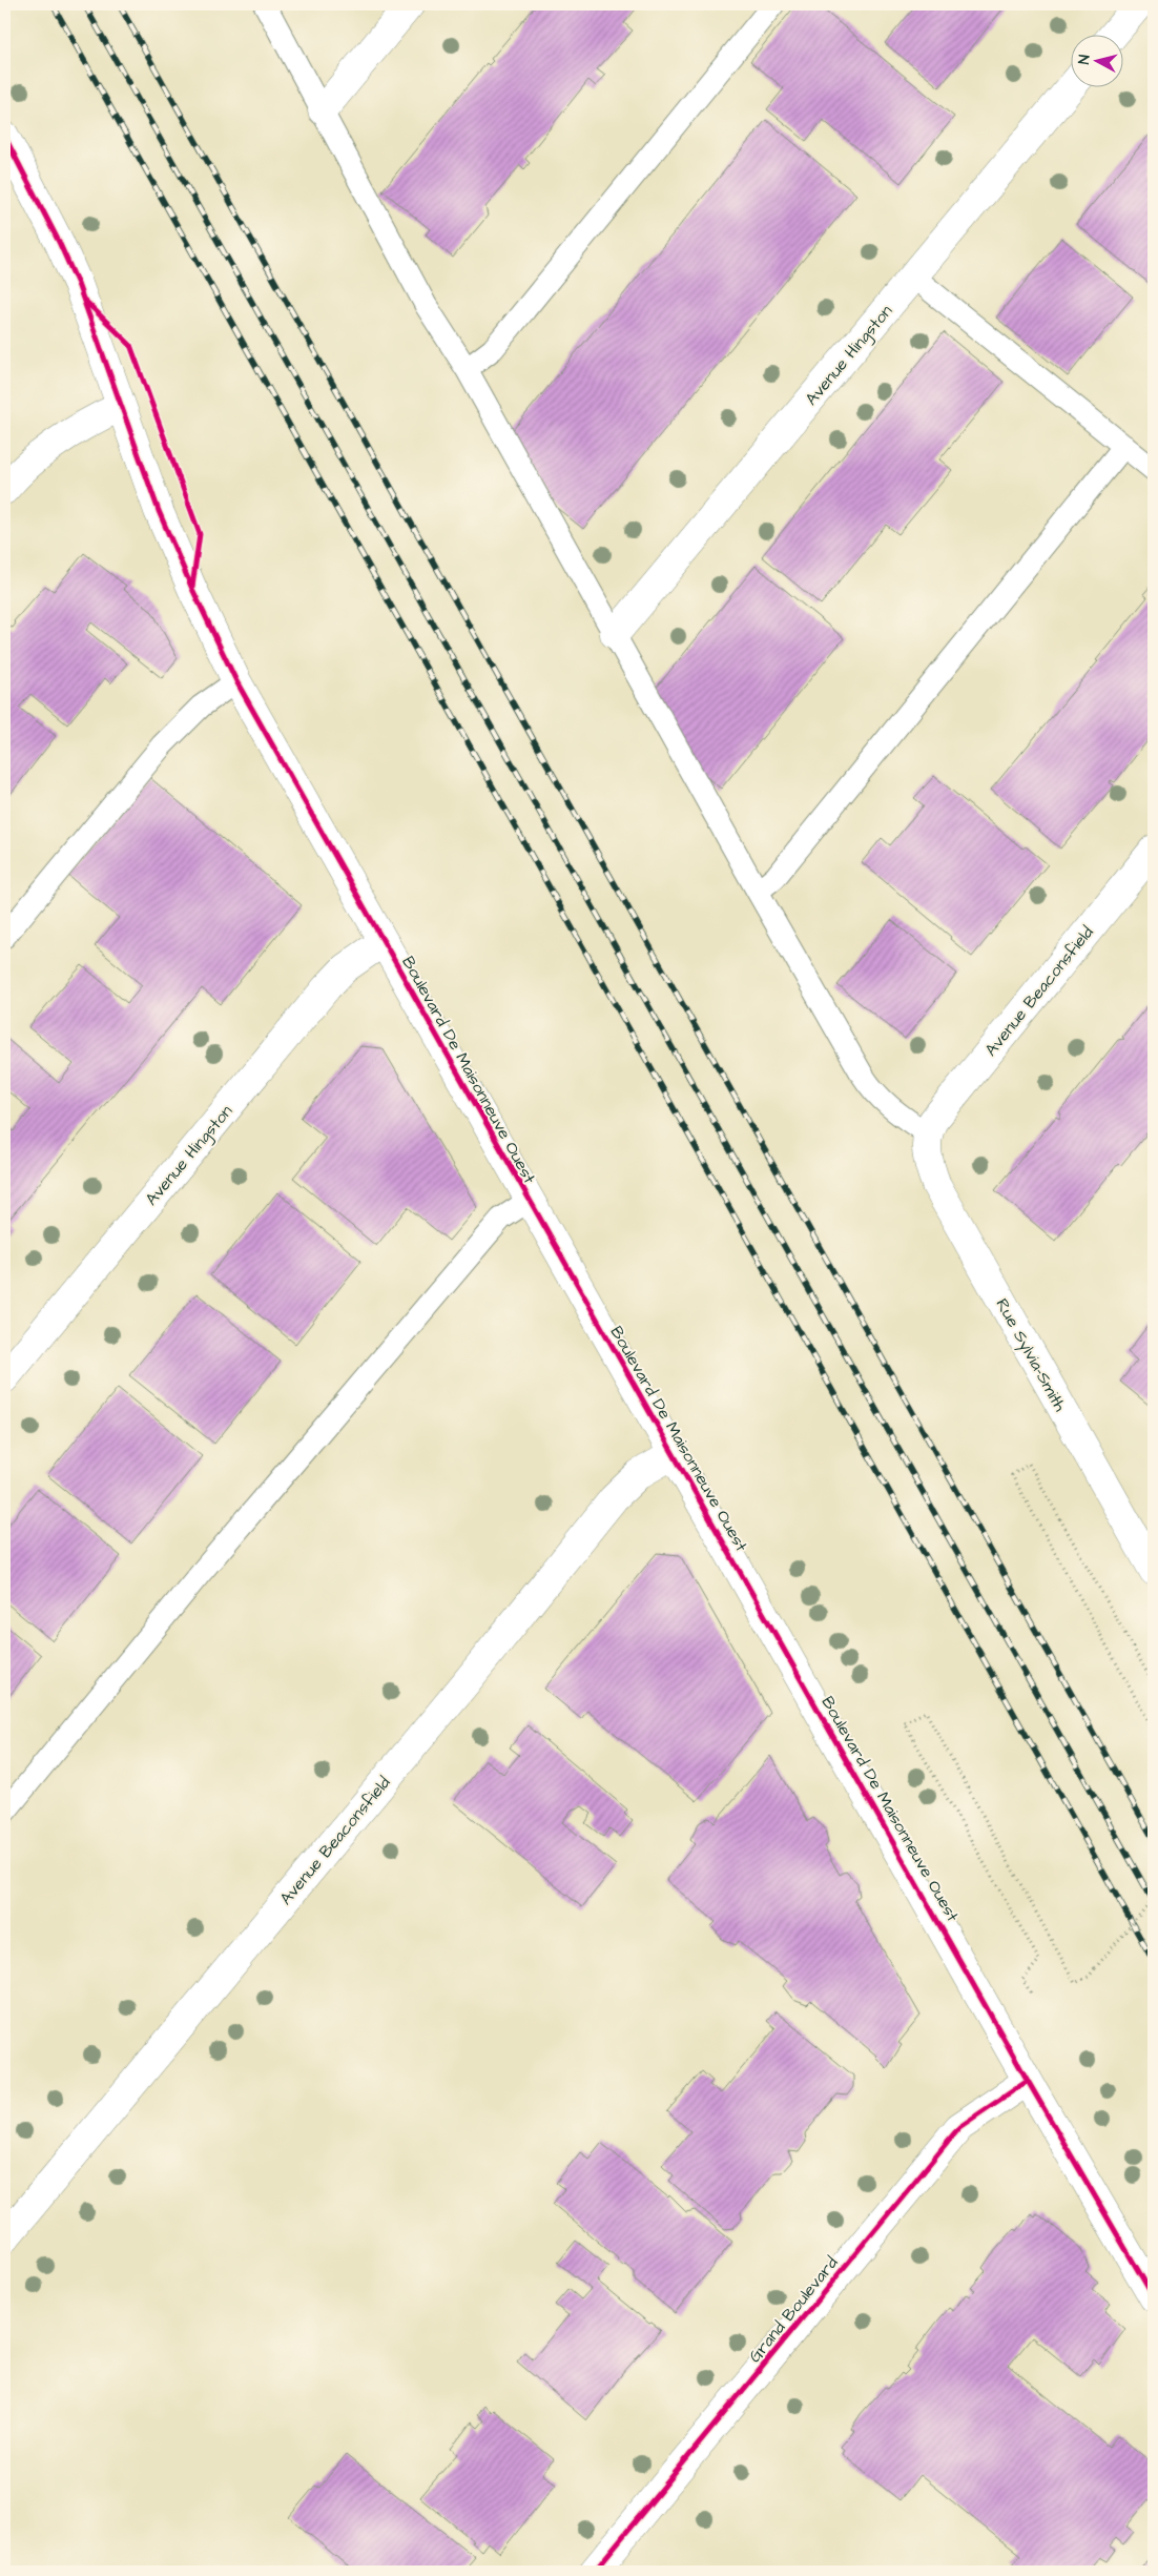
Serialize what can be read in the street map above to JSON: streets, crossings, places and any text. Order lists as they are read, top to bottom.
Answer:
{
  "streets": {
    "street": [
      "Avenue Hingston",
      "Avenue Beaconsfield",
      "Boulevard De Maisonneuve Ouest",
      "Rue Sylvia-Smith",
      "Grand Boulevard"
    ]
  },
  "crossings": [
    ["Avenue Hingston", "Boulevard De Maisonneuve Ouest"],
    ["Avenue Beaconsfield", "Boulevard De Maisonneuve Ouest"],
    ["Avenue Beaconsfield", "Rue Sylvia-Smith"],
    ["Boulevard De Maisonneuve Ouest", "Grand Boulevard"]
  ],
  "north": "left"
}
